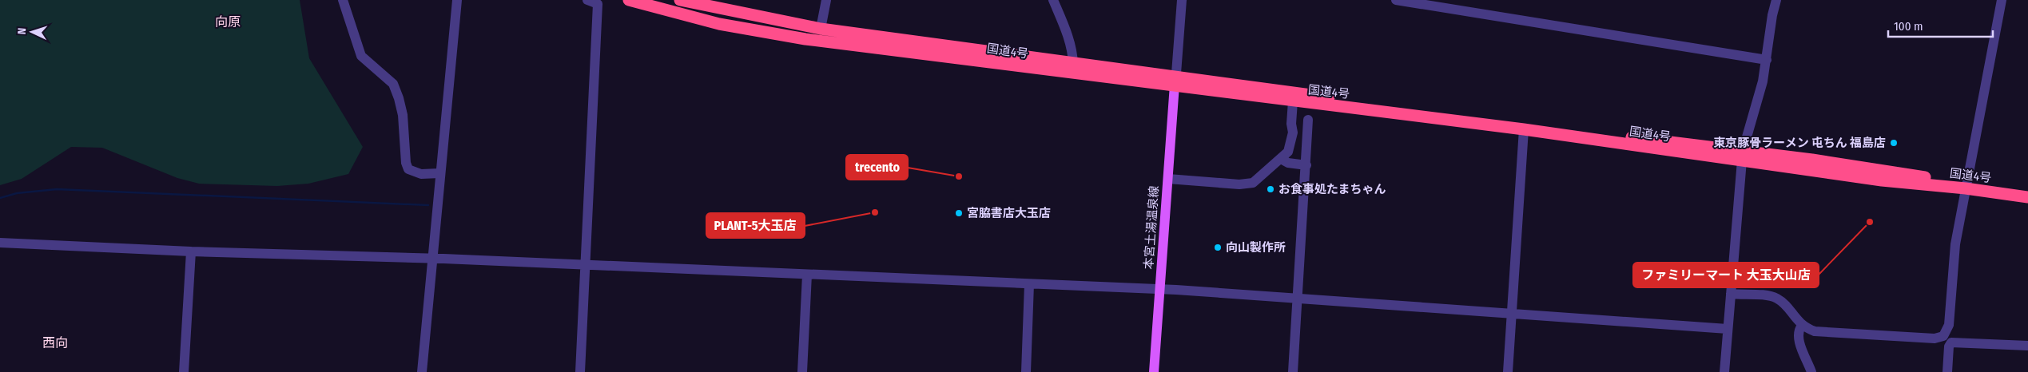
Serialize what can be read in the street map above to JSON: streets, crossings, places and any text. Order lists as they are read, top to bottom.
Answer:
{
  "streets": {
    "highway": ["国道4号"],
    "main road": ["本宮土湯温泉線"]
  },
  "crossings": [
    ["国道4号", "本宮土湯温泉線"]
  ],
  "districts": ["向原", "西向"],
  "places": [
    "東京豚骨ラーメン 屯ちん 福島店",
    "trecento",
    "お食事処たまちゃん",
    "PLANT-5大玉店",
    "宮脇書店大玉店",
    "ファミリーマート 大玉大山店",
    "向山製作所"
  ],
  "scale_bar": "100 m",
  "north": "left"
}
